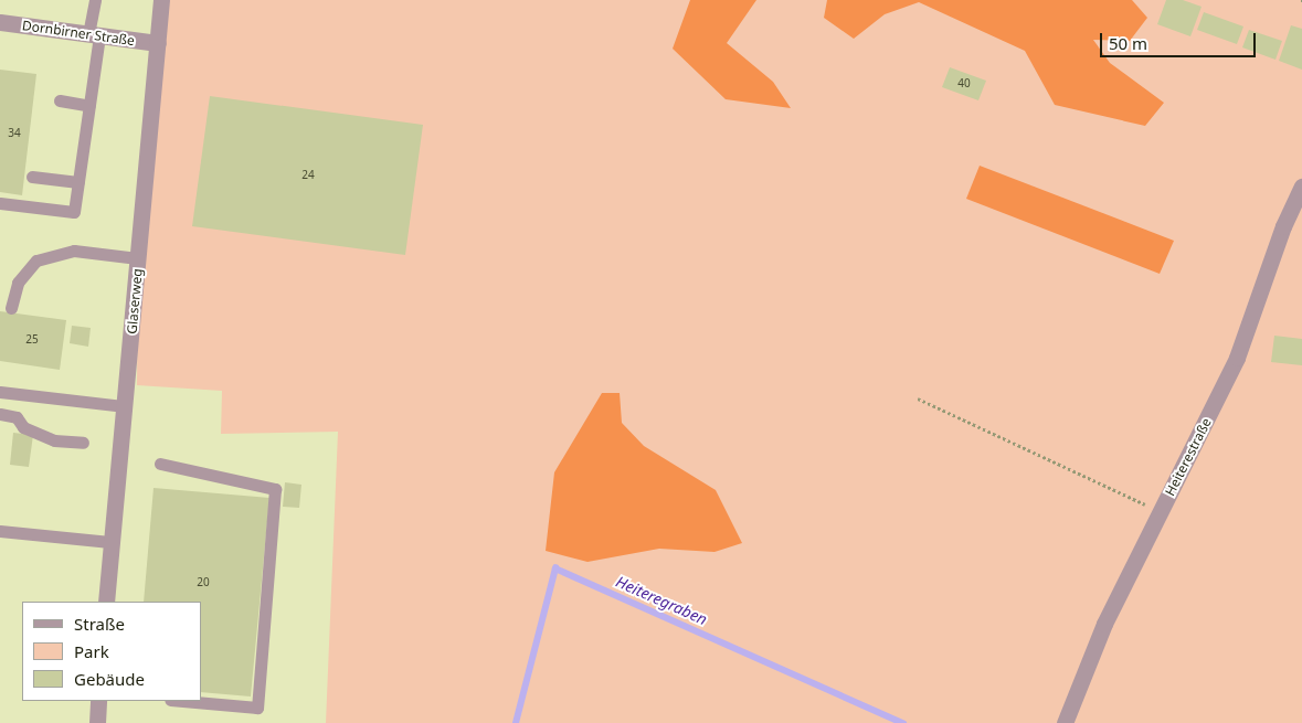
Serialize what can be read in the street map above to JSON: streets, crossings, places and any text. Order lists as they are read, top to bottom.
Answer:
{
  "streets": {
    "street": ["Dornbirner Straße", "Glaserweg", "Heiterestraße"]
  },
  "crossings": [
    ["Dornbirner Straße", "Glaserweg"]
  ],
  "water": ["Heiteregraben"],
  "house_numbers": [
    "40",
    "34",
    "24",
    "25",
    "20"
  ],
  "legend": ["Straße", "Park", "Gebäude"],
  "scale_bar": "50 m"
}
